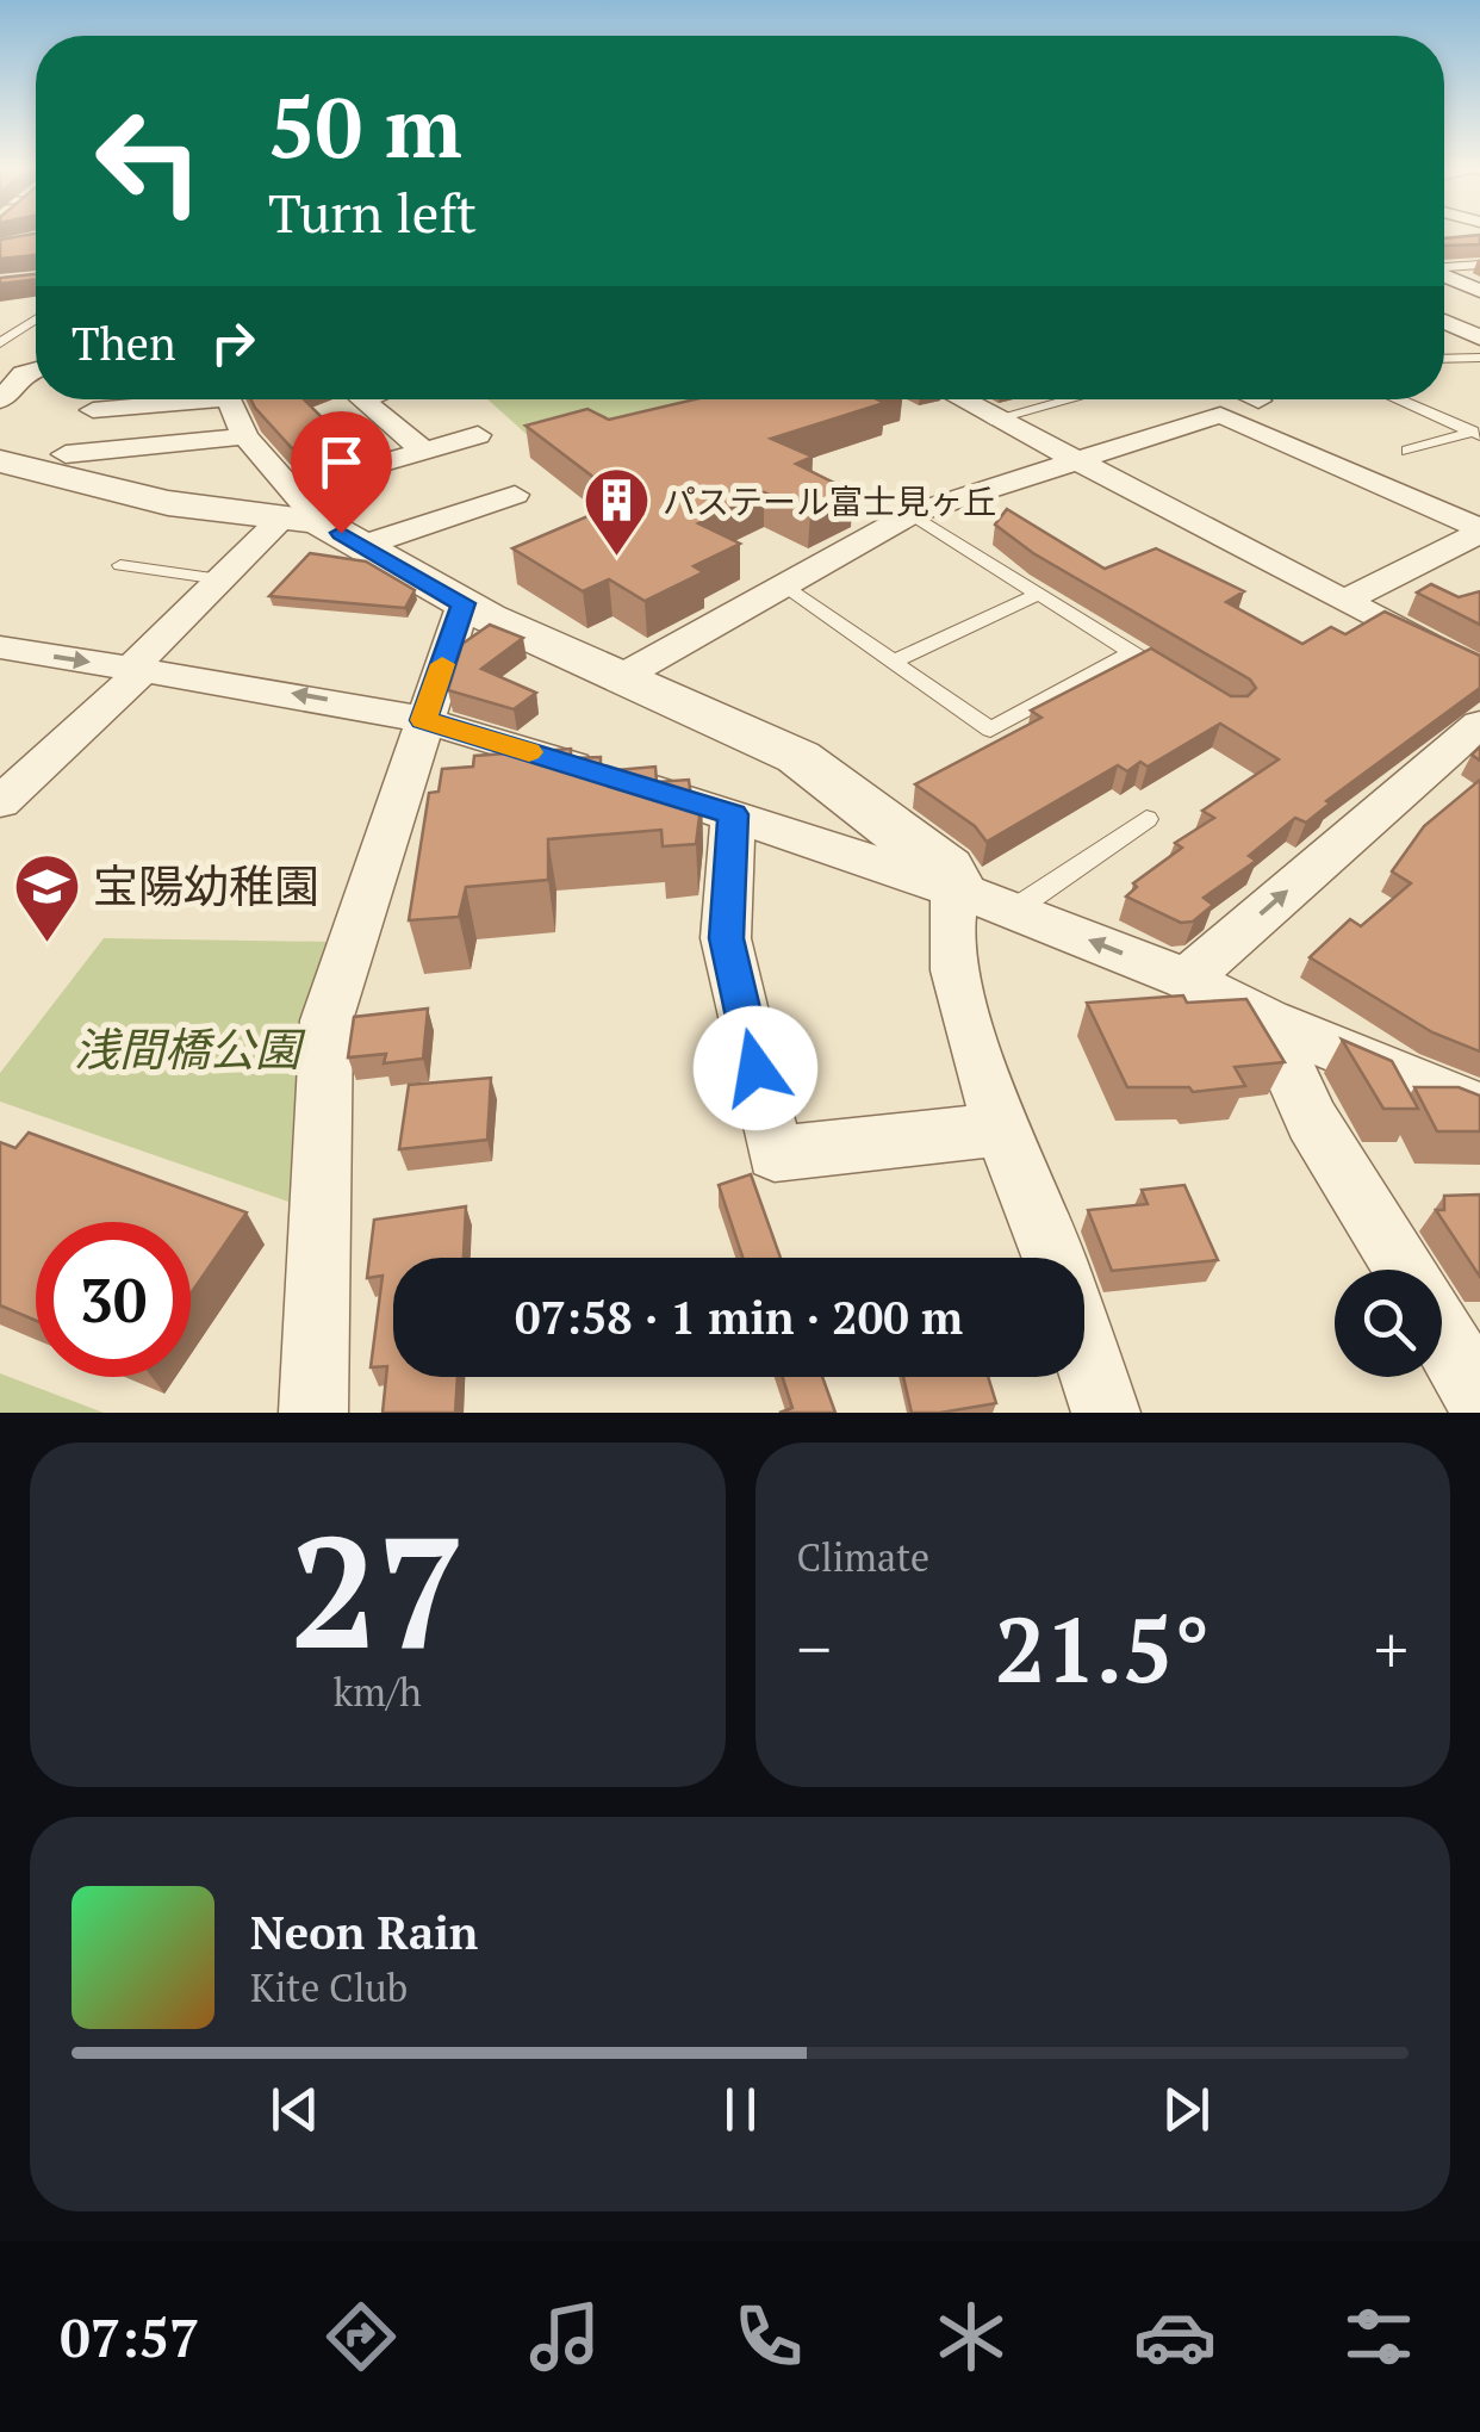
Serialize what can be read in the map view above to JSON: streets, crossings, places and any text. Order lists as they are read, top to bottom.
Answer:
{
  "parks": ["浅間橋公園"],
  "places": {
    "building": ["パステール富士見ヶ丘"],
    "school or university": ["宝陽幼稚園"]
  },
  "page": {
    "turn": ["50 m", "Turn left"],
    "then": "Then",
    "limit": "30",
    "trip": "07:58 · 1 min · 200 m",
    "tile": [
      ["27", "km/h"],
      "Climate"
    ],
    "heat": ["−", "21.5°", "+"],
    "song": ["Neon Rain", "Kite Club"],
    "tabs": "07:57"
  }
}
